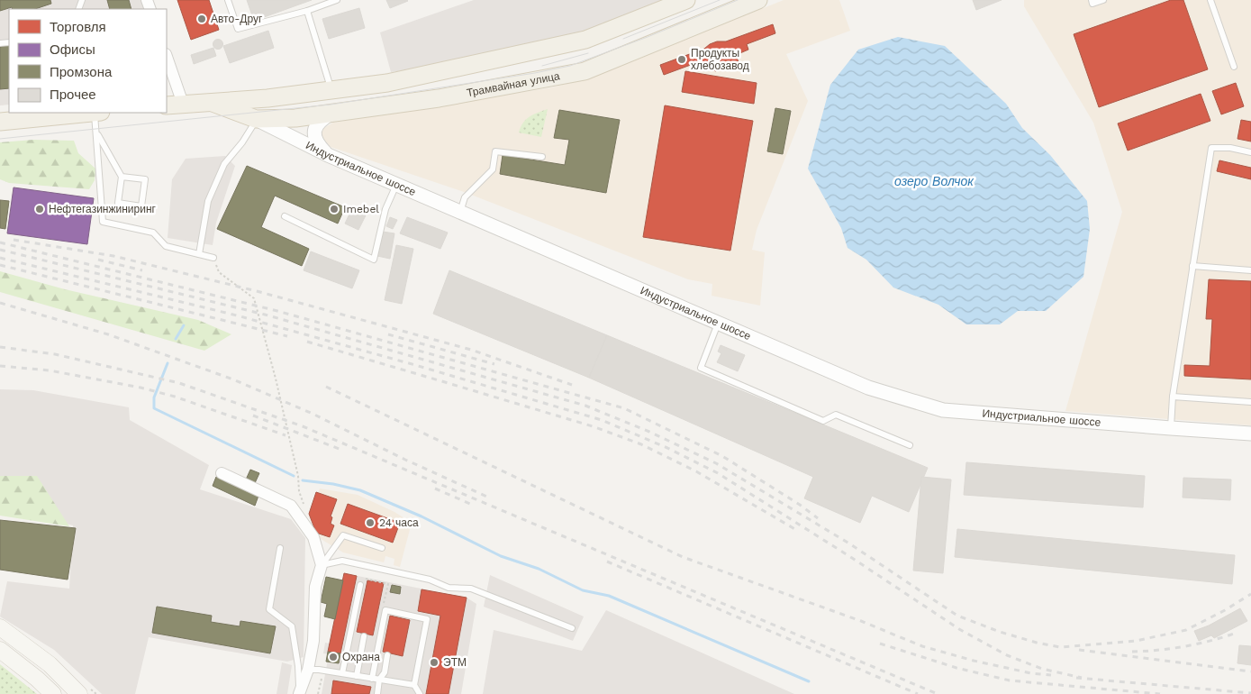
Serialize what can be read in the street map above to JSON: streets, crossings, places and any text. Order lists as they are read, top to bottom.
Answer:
{
  "streets": {
    "main road": ["Трамвайная улица", "Индустриальное шоссе"]
  },
  "crossings": [
    ["Трамвайная улица", "Индустриальное шоссе"]
  ],
  "water": ["озеро Волчок"],
  "places": [
    "Авто-Друг",
    "Продукты хлебозавод",
    "Нефтегазинжиниринг",
    "Imebel",
    "24 часа",
    "Охрана",
    "ЭТМ"
  ],
  "legend": [
    "Торговля",
    "Офисы",
    "Промзона",
    "Прочее"
  ]
}
